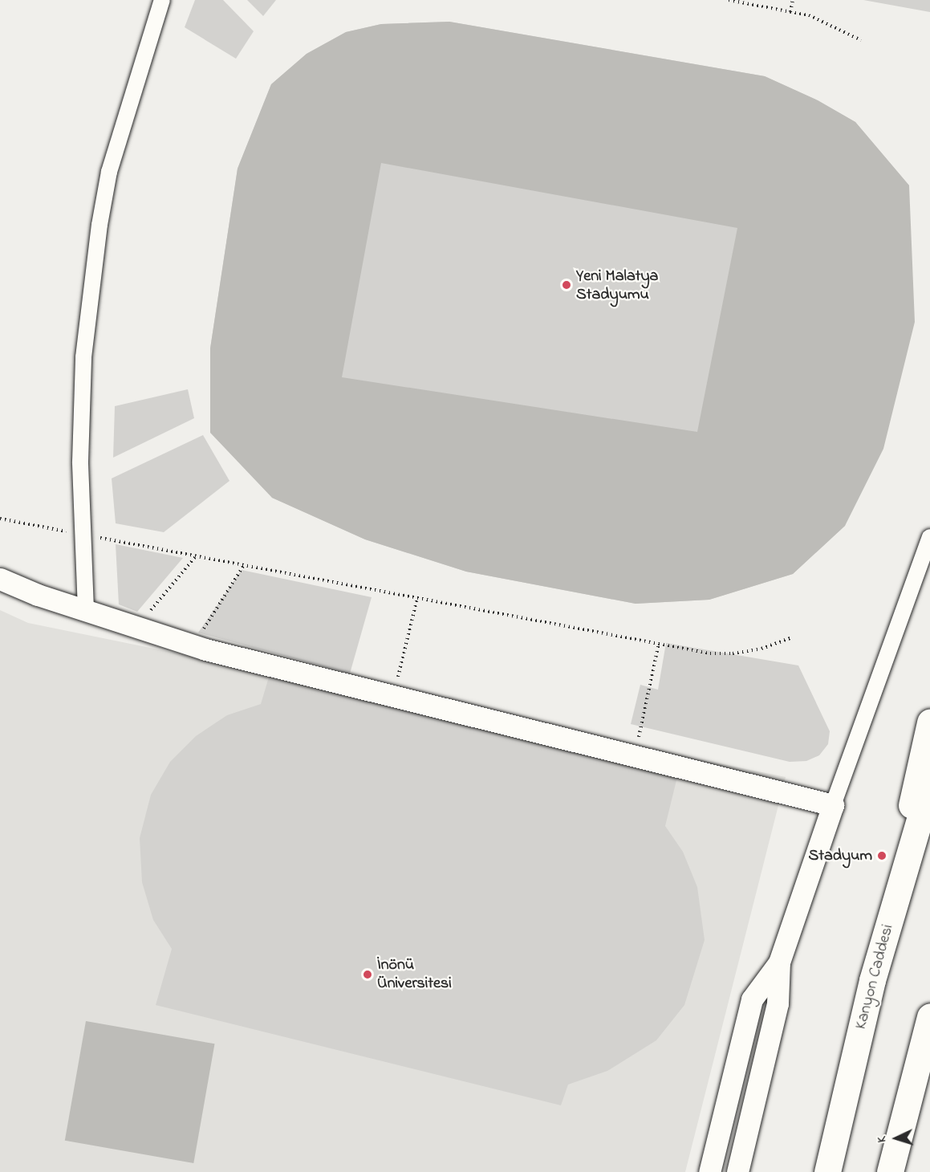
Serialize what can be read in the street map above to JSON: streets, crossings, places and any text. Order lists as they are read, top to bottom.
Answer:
{
  "streets": {
    "highway": ["Kanyon Caddesi"]
  },
  "places": ["Yeni Malatya Stadyumu", "Stadyum", "İnönü Üniversitesi"],
  "north": "left"
}
